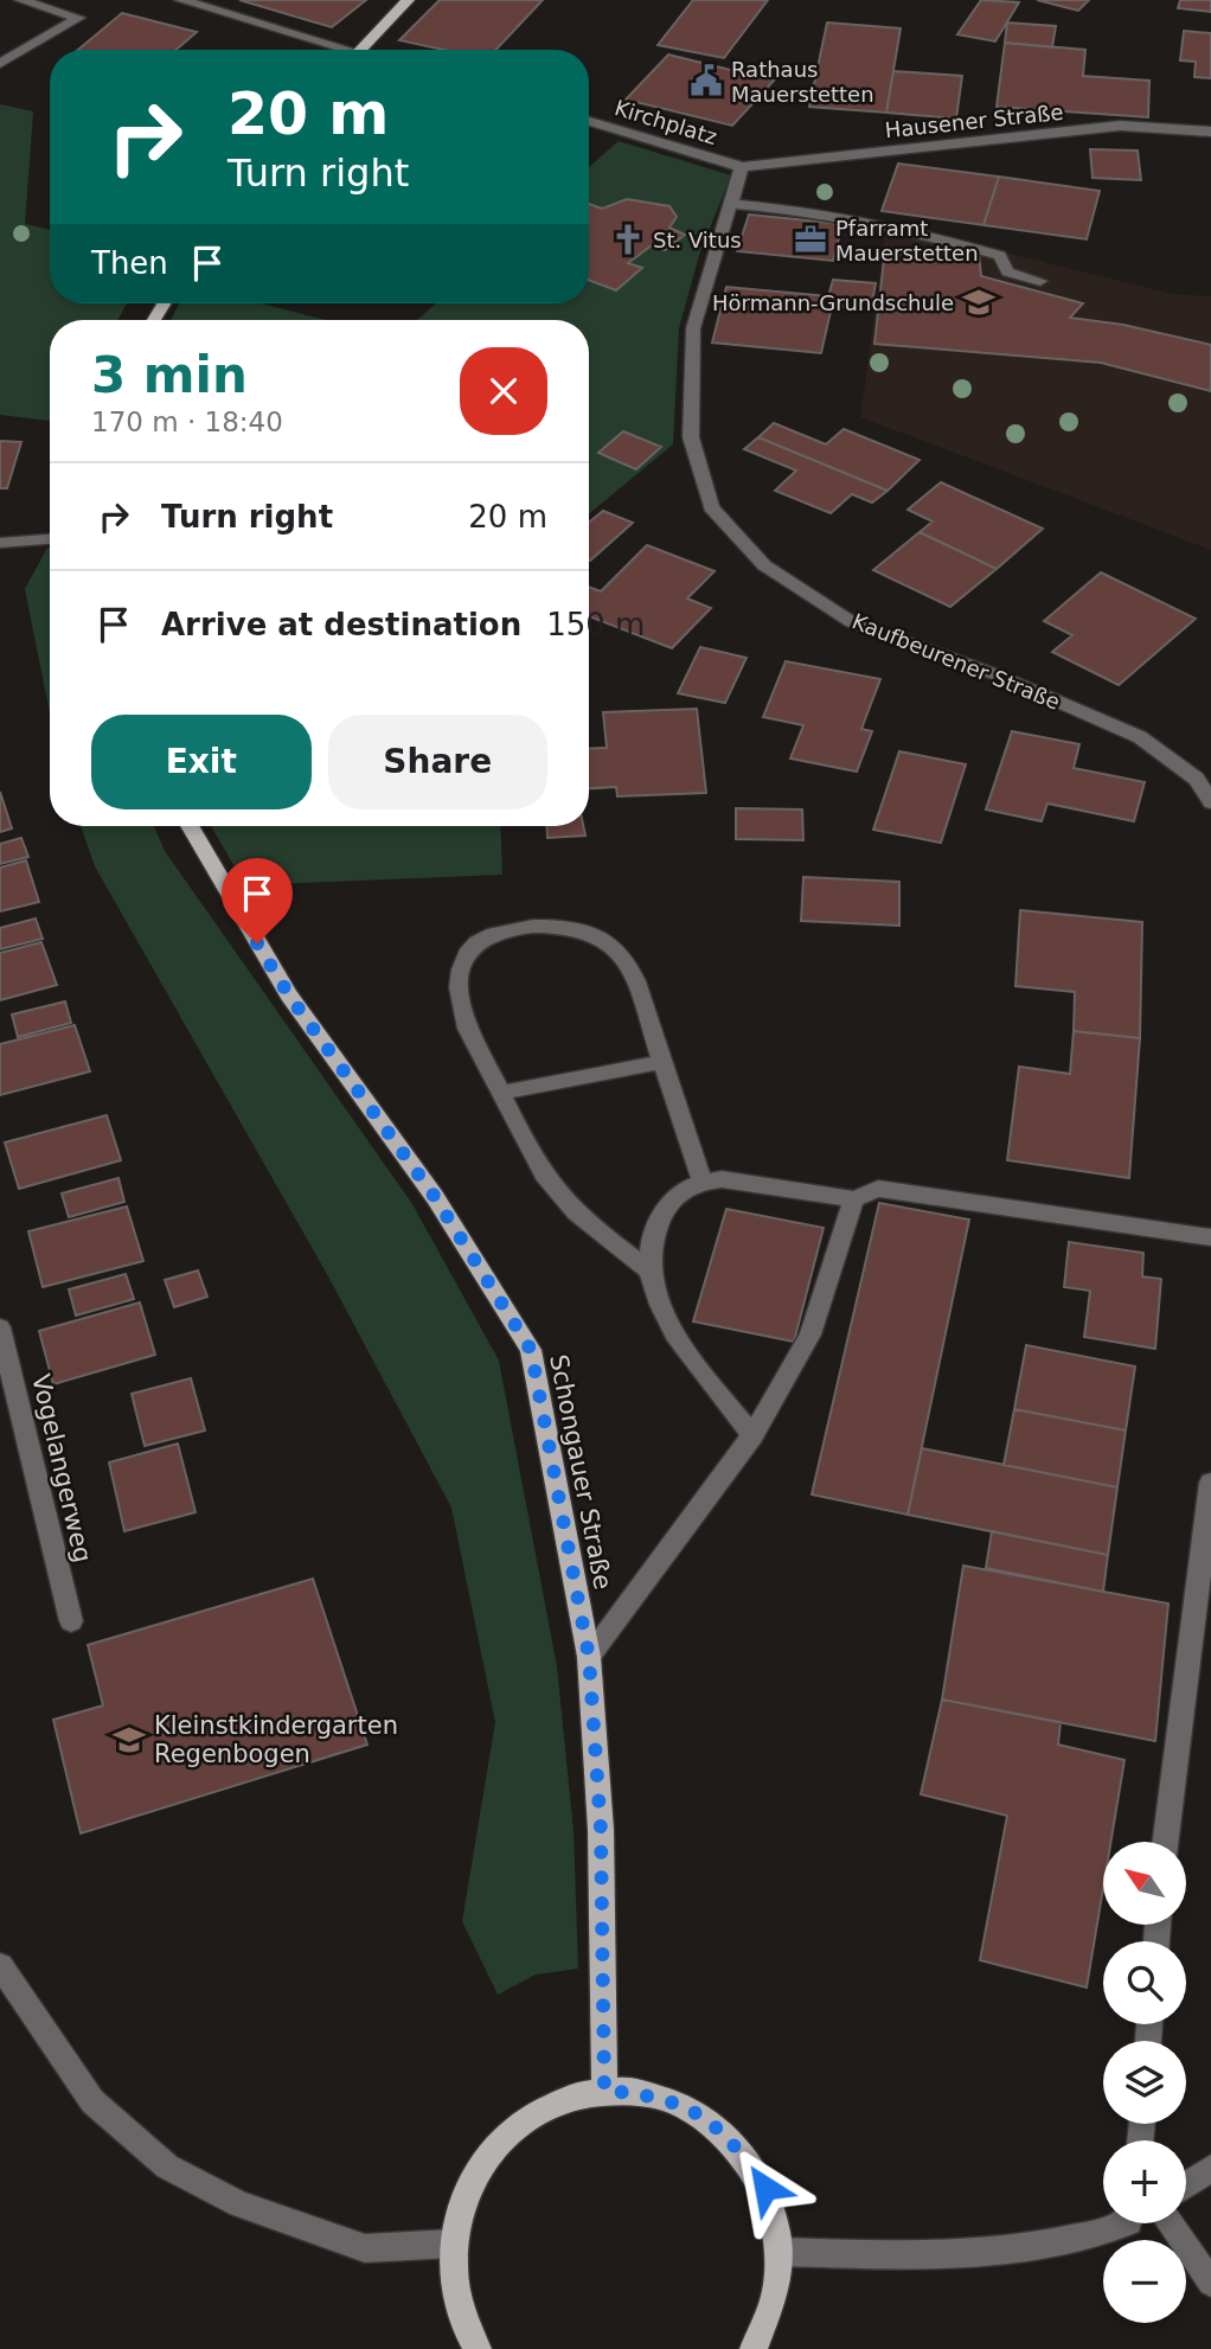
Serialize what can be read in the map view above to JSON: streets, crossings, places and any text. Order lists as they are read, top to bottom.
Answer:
{
  "streets": {
    "main road": ["Schongauer Straße"],
    "street": [
      "Hausener Straße",
      "Kirchplatz",
      "Kaufbeurener Straße",
      "Vogelangerweg"
    ]
  },
  "crossings": [
    ["Hausener Straße", "Kirchplatz"],
    ["Hausener Straße", "Kaufbeurener Straße"],
    ["Kirchplatz", "Kaufbeurener Straße"]
  ],
  "places": {
    "public building": ["Rathaus Mauerstetten"],
    "church": ["St. Vitus"],
    "office": ["Pfarramt Mauerstetten"],
    "school or university": ["Hörmann-Grundschule", "Kleinstkindergarten Regenbogen"]
  },
  "north": "top left",
  "page": {
    "turn": ["20 m", "Turn right"],
    "then": "Then",
    "heading": ["3 min", "170 m · 18:40"],
    "list": [
      {
        "name": "Turn right",
        "value": "20 m"
      },
      {
        "name": "Arrive at destination",
        "value": "150 m"
      }
    ],
    "buttons": ["Exit", "Share"],
    "map_buttons": ["+", "−"]
  }
}
